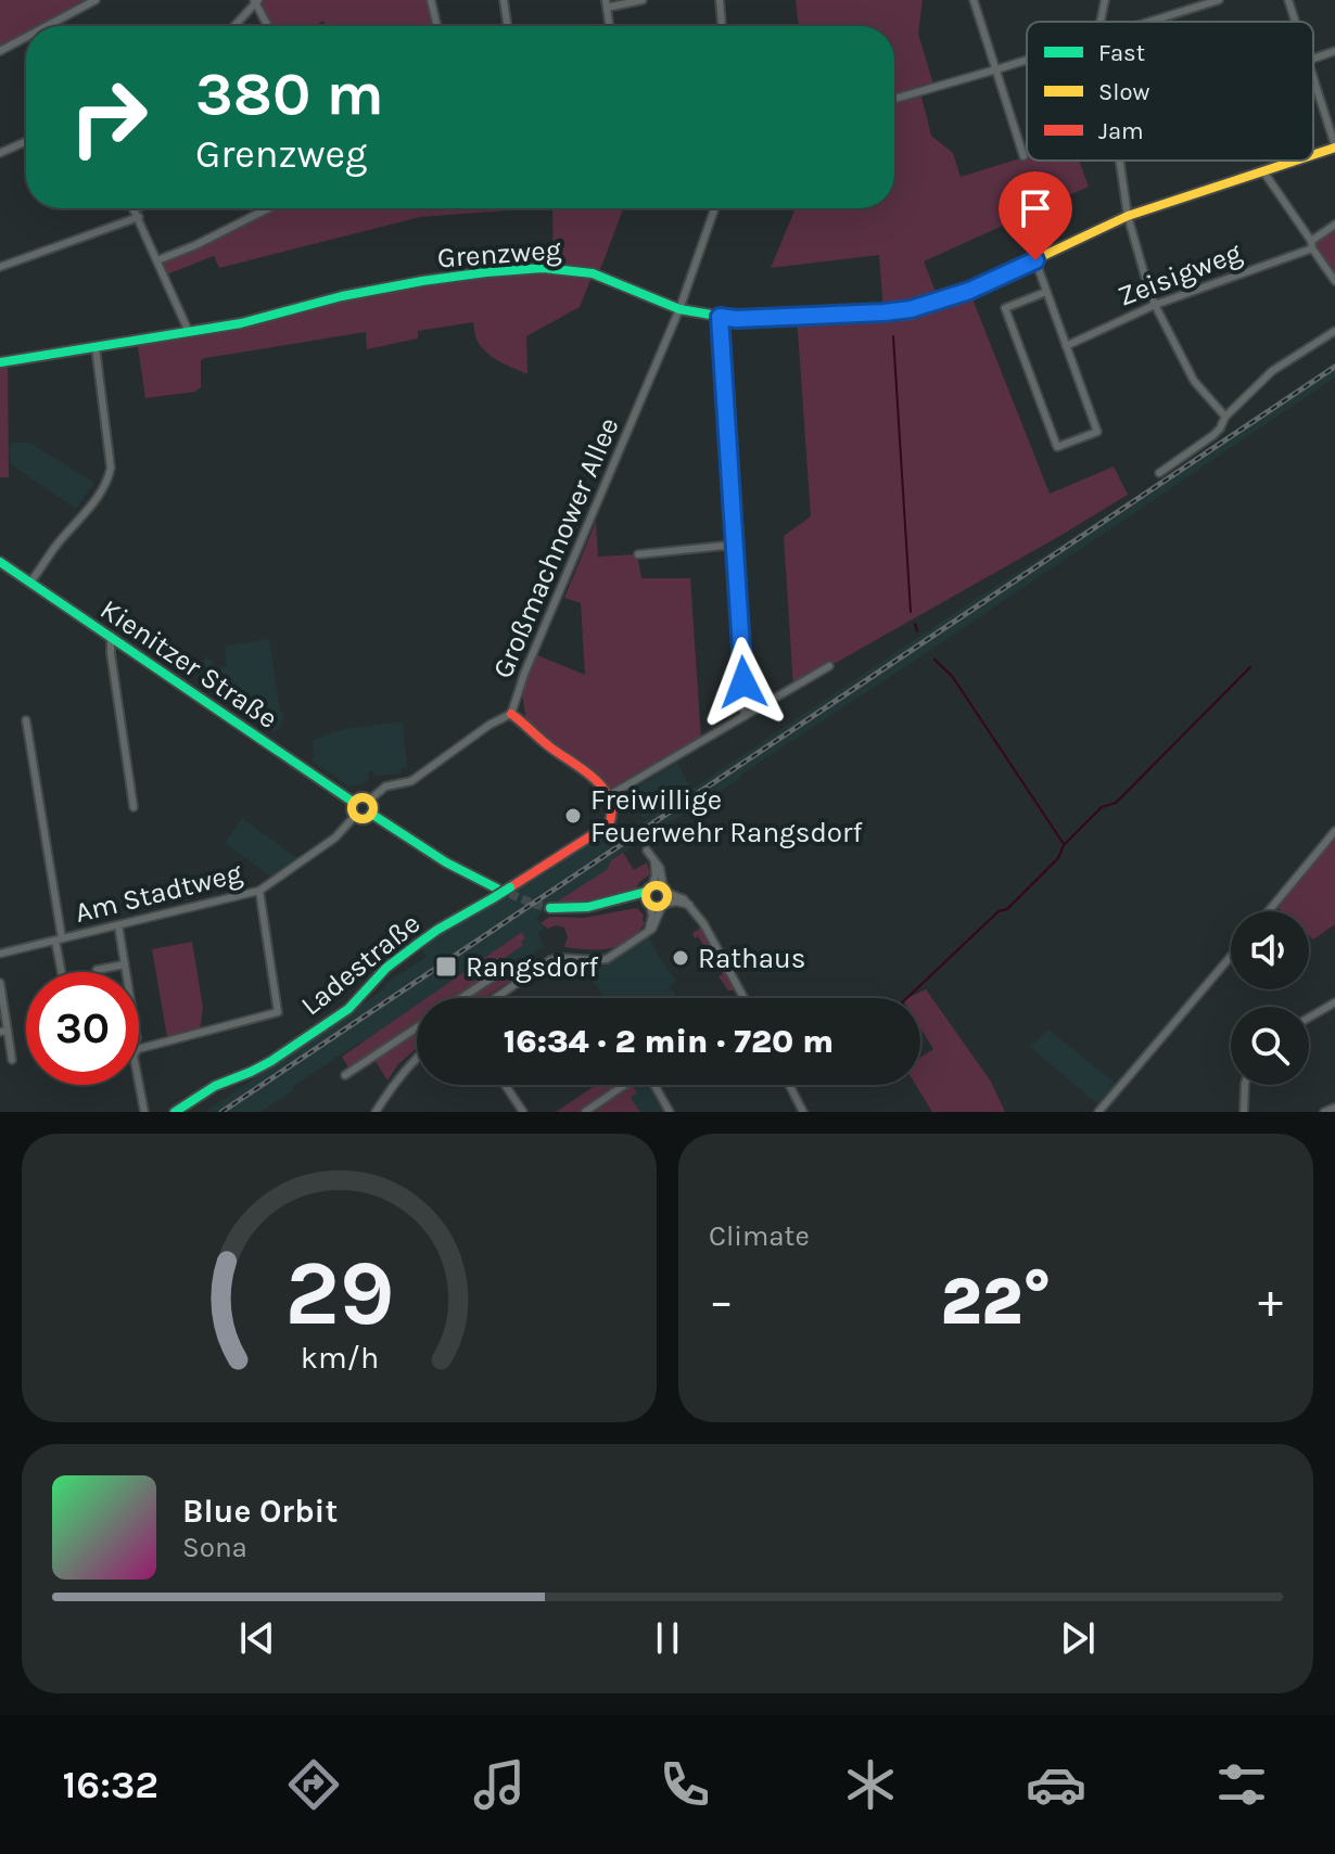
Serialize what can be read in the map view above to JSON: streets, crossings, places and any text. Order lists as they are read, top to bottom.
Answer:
{
  "streets": {
    "street": [
      "Grenzweg",
      "Zeisigweg",
      "Großmachnower Allee",
      "Kienitzer Straße",
      "Am Stadtweg",
      "Ladestraße"
    ]
  },
  "crossings": [
    ["Grenzweg", "Großmachnower Allee"],
    ["Großmachnower Allee", "Ladestraße"],
    ["Kienitzer Straße", "Am Stadtweg"]
  ],
  "places": {
    "other": ["Freiwillige Feuerwehr Rangsdorf", "Rathaus"],
    "transit": ["Rangsdorf"]
  },
  "legend": ["Fast", "Slow", "Jam"],
  "page": {
    "turn": ["380 m", "Grenzweg"],
    "limit": "30",
    "trip": "16:34 · 2 min · 720 m",
    "tile": "Climate",
    "heat": ["−", "22°", "+"],
    "song": ["Blue Orbit", "Sona"],
    "tabs": "16:32",
    "gauge": ["29", "km/h"]
  }
}
